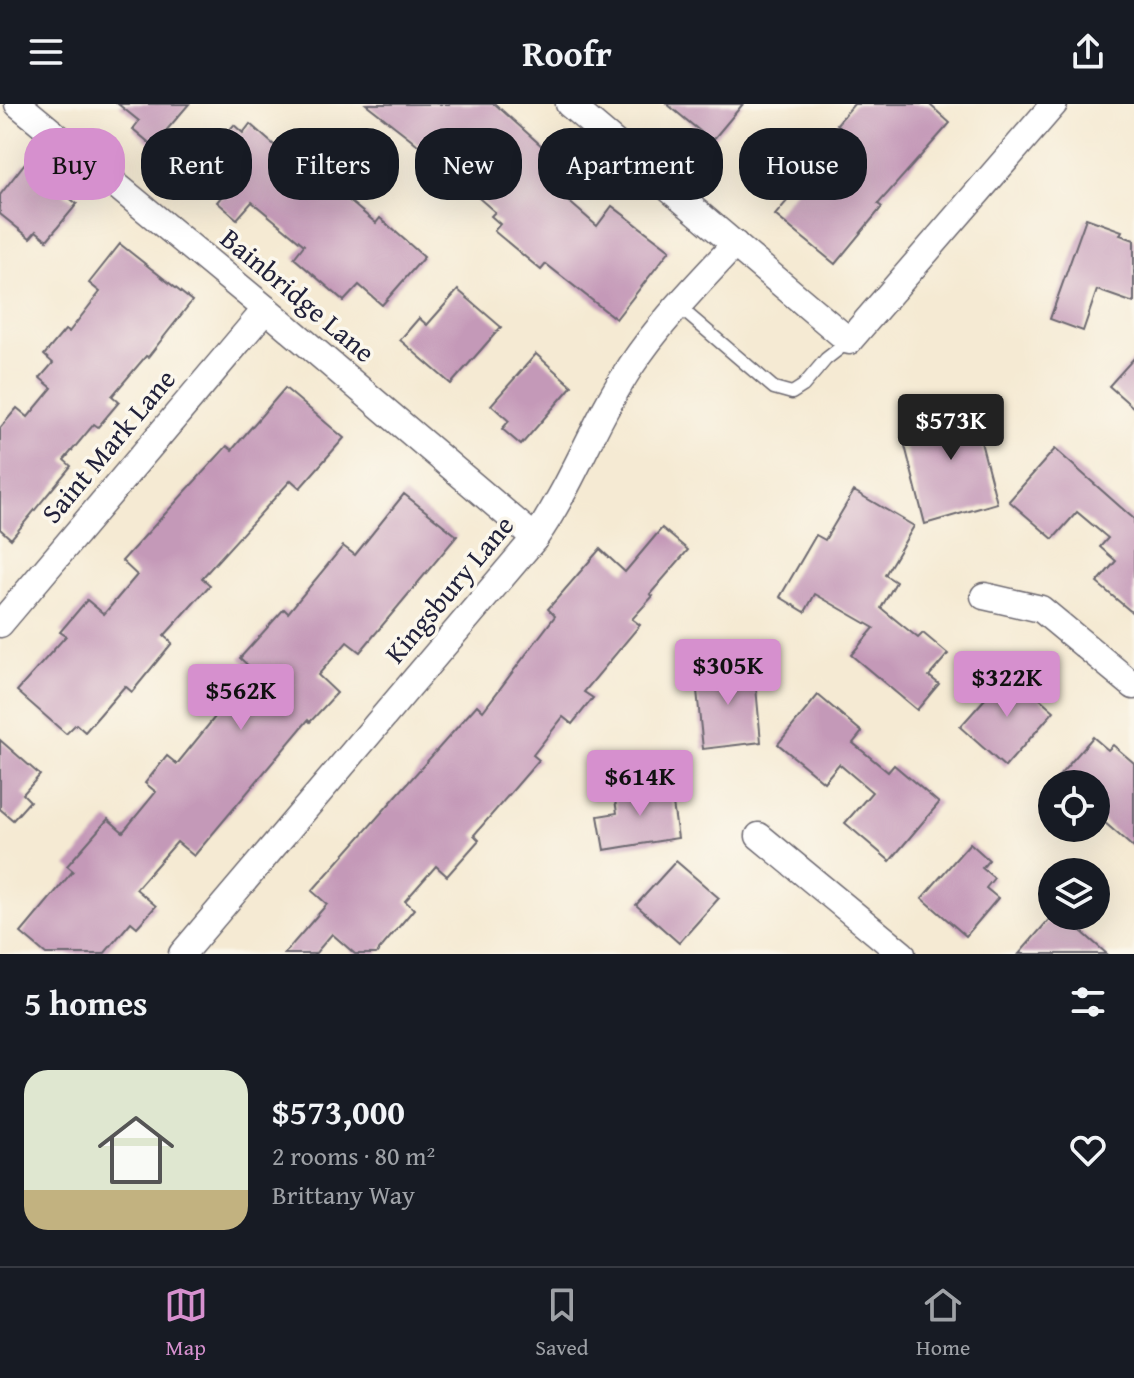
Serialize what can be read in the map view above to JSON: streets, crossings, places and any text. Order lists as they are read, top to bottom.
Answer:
{
  "streets": {
    "street": ["Bainbridge Lane", "Saint Mark Lane", "Kingsbury Lane"]
  },
  "crossings": [
    ["Bainbridge Lane", "Saint Mark Lane"],
    ["Bainbridge Lane", "Kingsbury Lane"]
  ],
  "page": {
    "header": "Roofr",
    "chip": [
      "Buy",
      "Rent",
      "Filters",
      "New",
      "Apartment",
      "House"
    ],
    "price": [
      "$573K",
      "$305K",
      "$322K",
      "$562K",
      "$614K"
    ],
    "heading": "5 homes",
    "list": [
      {
        "name": "$573,000",
        "note": "2 rooms · 80 m² · Brittany Way"
      }
    ],
    "tabs": ["Map", "Saved", "Home"]
  }
}
